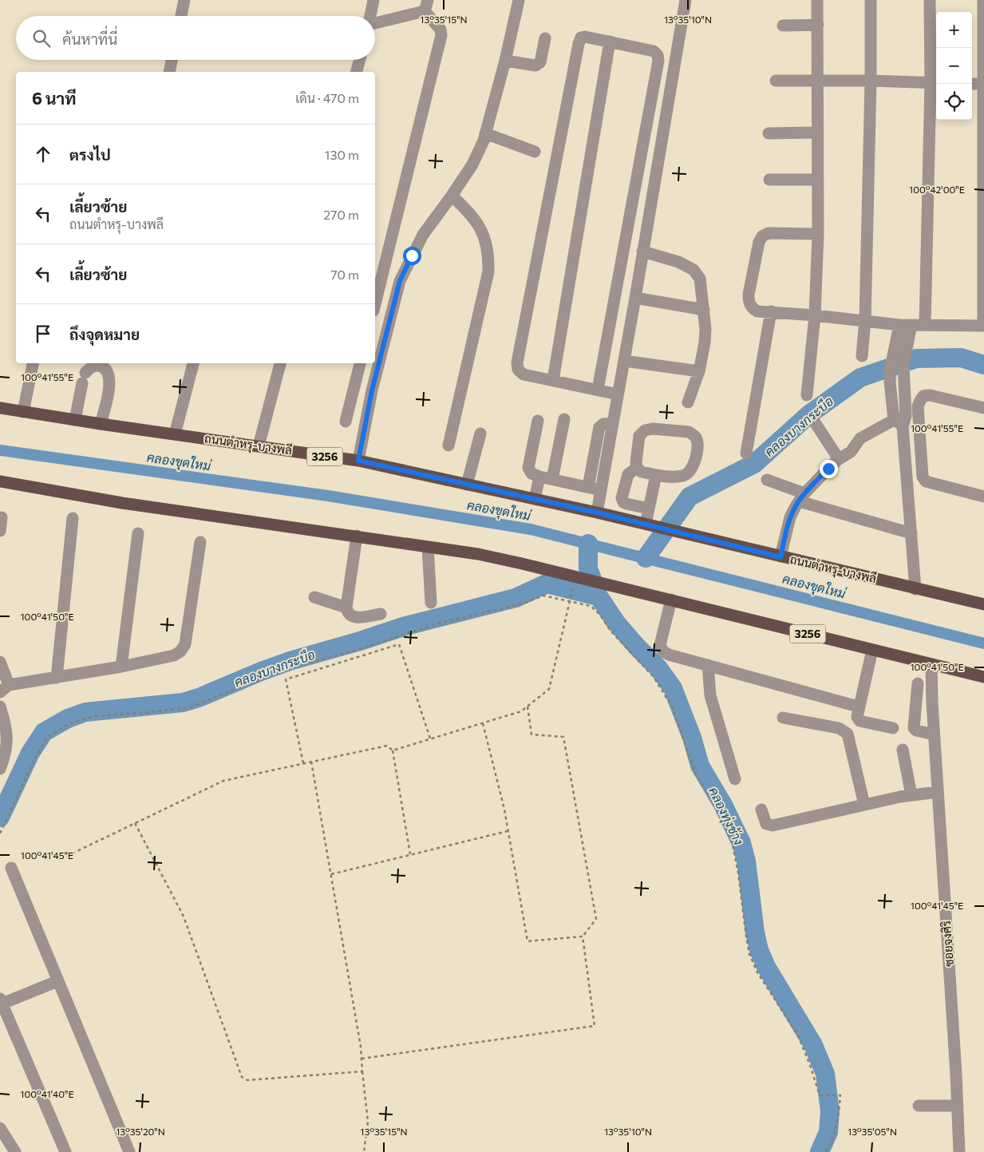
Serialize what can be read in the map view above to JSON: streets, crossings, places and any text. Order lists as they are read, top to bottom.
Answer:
{
  "streets": {
    "main road": ["ถนนตำหรุ-บางพลี", "3256"],
    "street": ["ซอยจงศิริ"]
  },
  "crossings": [
    ["3256", "ซอยจงศิริ"]
  ],
  "water": ["คลองบางกระบือ", "คลองขุดใหม่", "คลองทุ่งช้าง"],
  "page": {
    "map_buttons": ["+", "−"],
    "search": "ค้นหาที่นี่",
    "heading": ["6 นาที", "เดิน · 470 m"],
    "list": [
      ["ตรงไป", "130 m"],
      ["เลี้ยวซ้าย", "ถนนตำหรุ-บางพลี", "270 m"],
      ["เลี้ยวซ้าย", "70 m"],
      "ถึงจุดหมาย"
    ]
  },
  "coordinates": [
    "13°35'15\"N",
    "13°35'10\"N",
    "100°42'00\"E",
    "100°41'55\"E",
    "100°41'50\"E",
    "100°41'45\"E",
    "100°41'40\"E",
    "13°35'20\"N",
    "13°35'05\"N"
  ]
}
